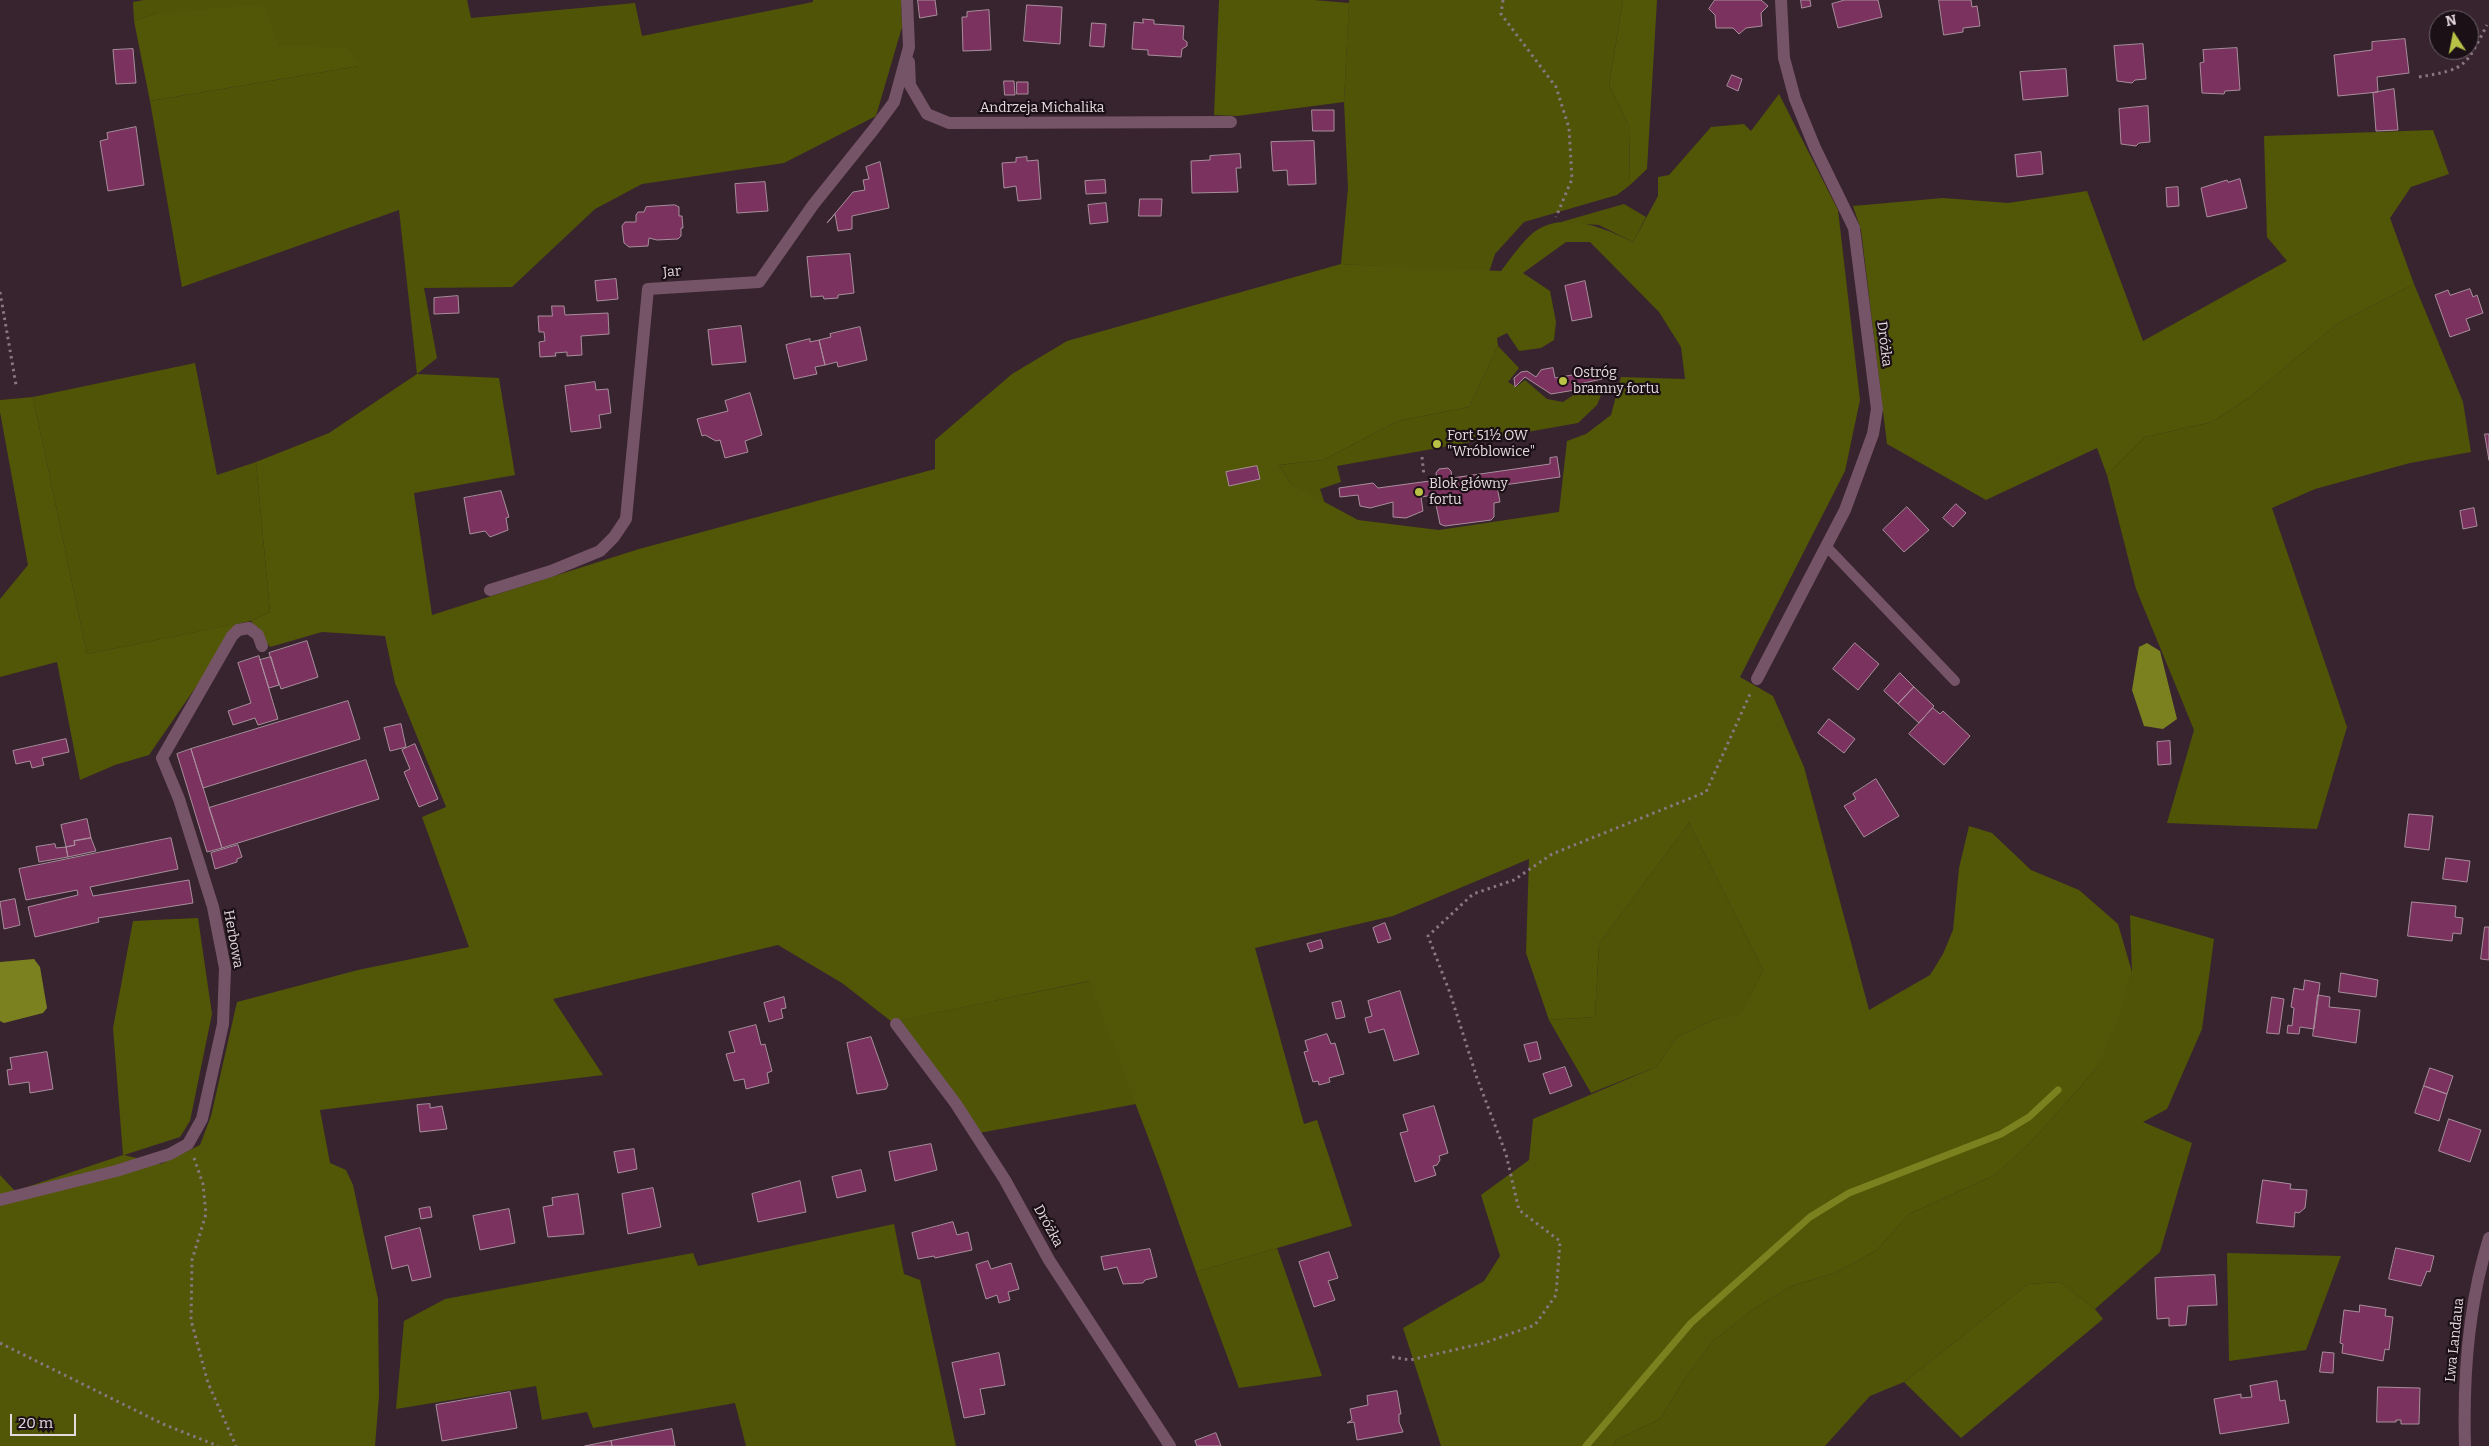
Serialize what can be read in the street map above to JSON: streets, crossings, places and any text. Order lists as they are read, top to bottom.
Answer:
{
  "streets": {
    "street": [
      "Andrzeja Michalika",
      "Jar",
      "Dróżka",
      "Herbowa",
      "Lwa Landaua"
    ]
  },
  "crossings": [
    ["Andrzeja Michalika", "Jar"]
  ],
  "places": ["Ostróg bramny fortu", "Fort 51½ OW \"Wróblowice\"", "Blok główny fortu"],
  "scale_bar": "20 m",
  "north": "top"
}
